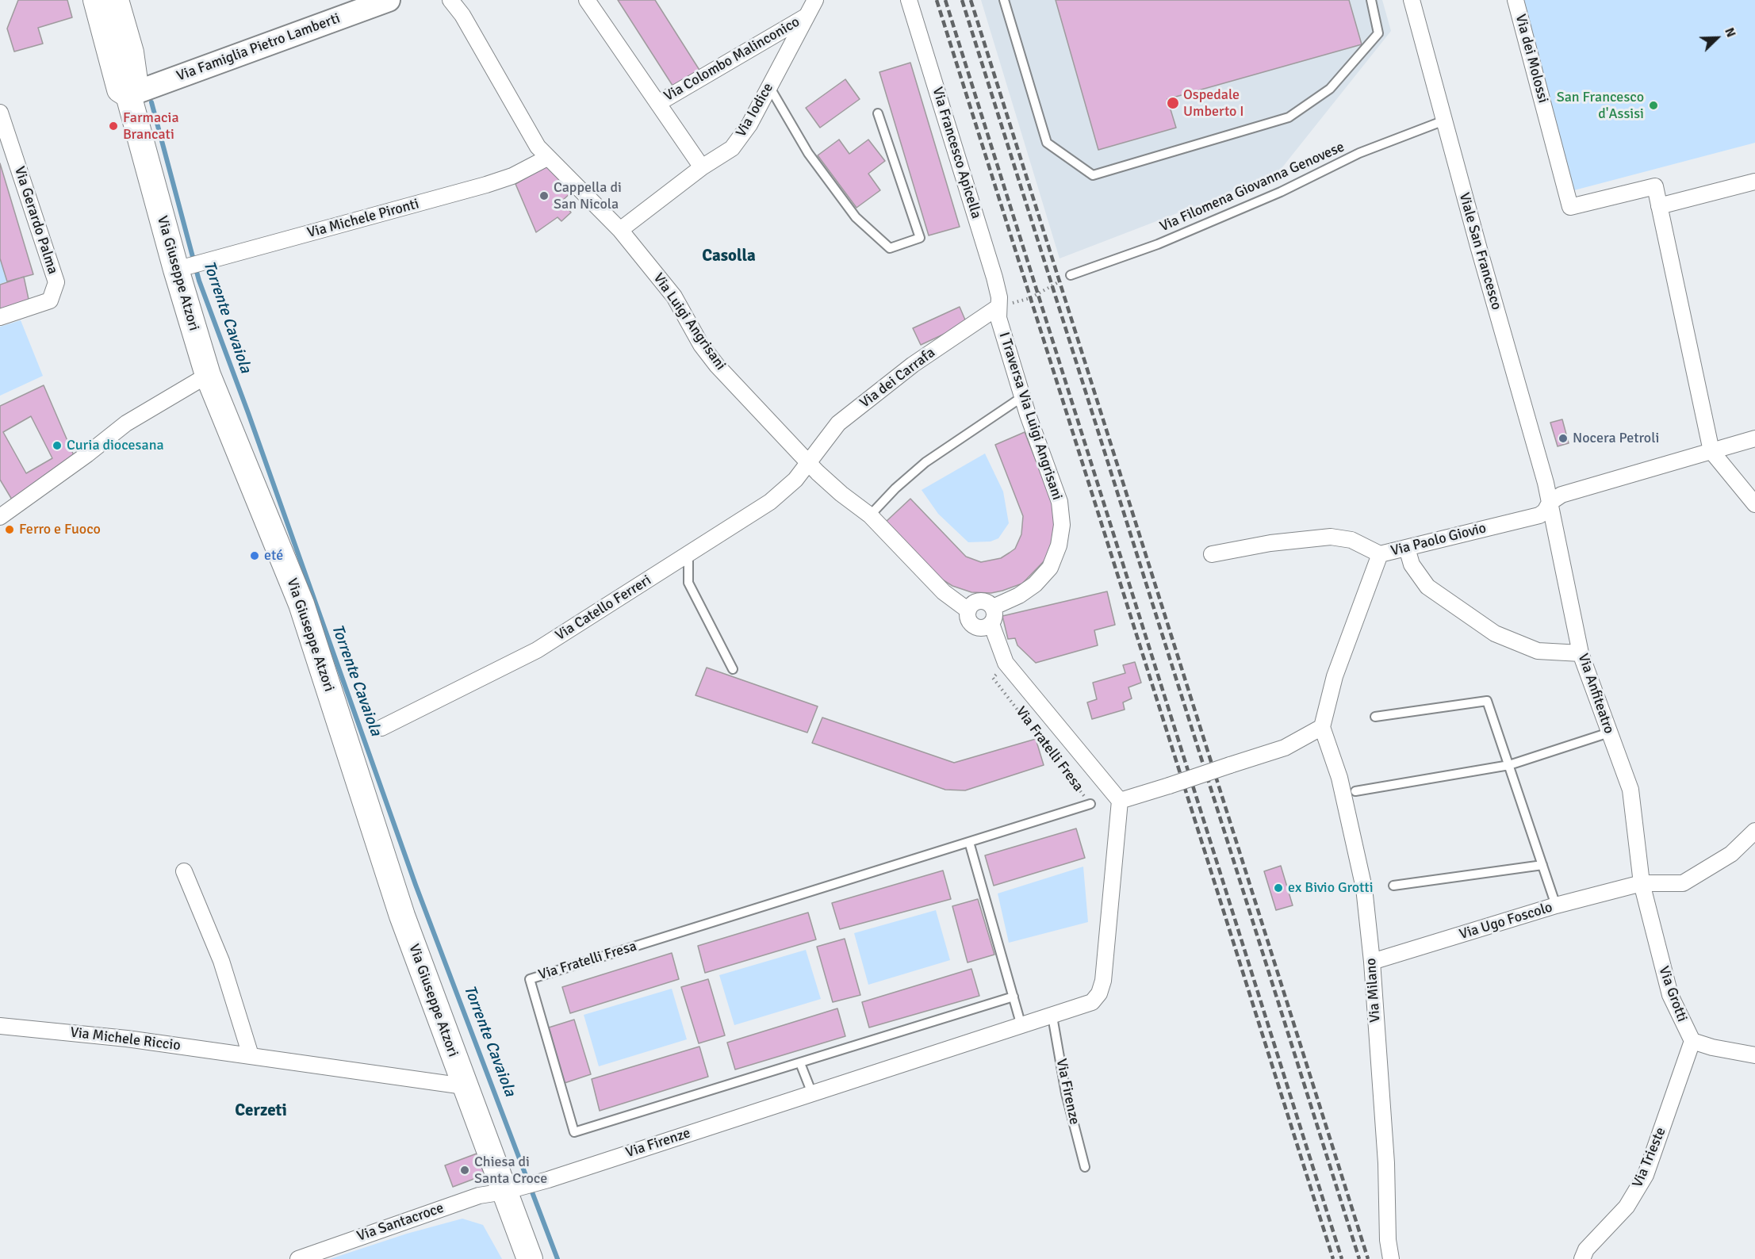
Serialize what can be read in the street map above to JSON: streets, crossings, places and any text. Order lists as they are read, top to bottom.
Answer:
{
  "streets": {
    "main road": ["Via Famiglia Pietro Lamberti", "Via Giuseppe Atzori"],
    "street": [
      "Via dei Molossi",
      "Via Colombo Malinconico",
      "Via Iodice",
      "Via Francesco Apicella",
      "Via Michele Pironti",
      "Via Gerardo Palma",
      "Viale San Francesco",
      "Via Luigi Angrisani",
      "Via dei Carrafa",
      "I Traversa Via Luigi Angrisani",
      "Via Paolo Giovio",
      "Via Catello Ferreri",
      "Via Anfiteatro",
      "Via Ugo Foscolo",
      "Via Milano",
      "Via Grotti",
      "Via Michele Riccio",
      "Via Firenze",
      "Via Trieste",
      "Via Santacroce"
    ],
    "lane": ["Via Filomena Giovanna Genovese", "Via Fratelli Fresa"]
  },
  "crossings": [
    ["Via Famiglia Pietro Lamberti", "Via Giuseppe Atzori"],
    ["Via Colombo Malinconico", "Via Iodice"],
    ["Via Iodice", "Via Luigi Angrisani"],
    ["Via Francesco Apicella", "Via dei Carrafa"],
    ["Via Francesco Apicella", "I Traversa Via Luigi Angrisani"],
    ["Via Filomena Giovanna Genovese", "Viale San Francesco"],
    ["Via Michele Pironti", "Via Giuseppe Atzori"],
    ["Via Michele Pironti", "Via Luigi Angrisani"],
    ["Viale San Francesco", "Via Paolo Giovio"],
    ["Viale San Francesco", "Via Anfiteatro"],
    ["Via Giuseppe Atzori", "Via Michele Riccio"],
    ["Via Giuseppe Atzori", "Via Firenze"],
    ["Via Giuseppe Atzori", "Via Santacroce"],
    ["Via Luigi Angrisani", "Via dei Carrafa"],
    ["Via Luigi Angrisani", "I Traversa Via Luigi Angrisani"],
    ["Via Luigi Angrisani", "Via Catello Ferreri"],
    ["Via dei Carrafa", "I Traversa Via Luigi Angrisani"],
    ["Via dei Carrafa", "Via Catello Ferreri"],
    ["Via Paolo Giovio", "Via Anfiteatro"],
    ["Via Anfiteatro", "Via Ugo Foscolo"],
    ["Via Anfiteatro", "Via Grotti"],
    ["Via Ugo Foscolo", "Via Milano"],
    ["Via Ugo Foscolo", "Via Grotti"],
    ["Via Grotti", "Via Trieste"],
    ["Via Firenze", "Via Santacroce"]
  ],
  "districts": ["Casolla", "Cerzeti"],
  "water": ["Torrente Cavaiola"],
  "places": [
    "Ospedale Umberto I",
    "San Francesco d'Assisi",
    "Farmacia Brancati",
    "Cappella di San Nicola",
    "Nocera Petroli",
    "Curia diocesana",
    "Ferro e Fuoco",
    "eté",
    "ex Bivio Grotti",
    "Chiesa di Santa Croce"
  ],
  "north": "top right"
}
